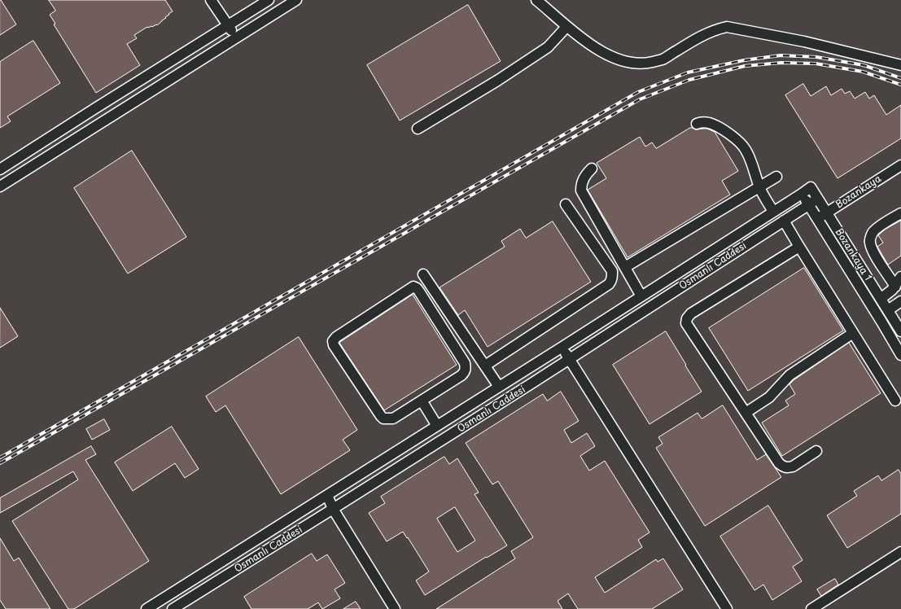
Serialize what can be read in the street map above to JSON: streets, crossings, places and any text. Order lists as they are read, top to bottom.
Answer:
{
  "streets": {
    "street": ["Bozankaya", "Bozankaya 1", "Osmanlı Caddesi"]
  },
  "crossings": [
    ["Bozankaya", "Bozankaya 1"],
    ["Bozankaya 1", "Osmanlı Caddesi"]
  ]
}
